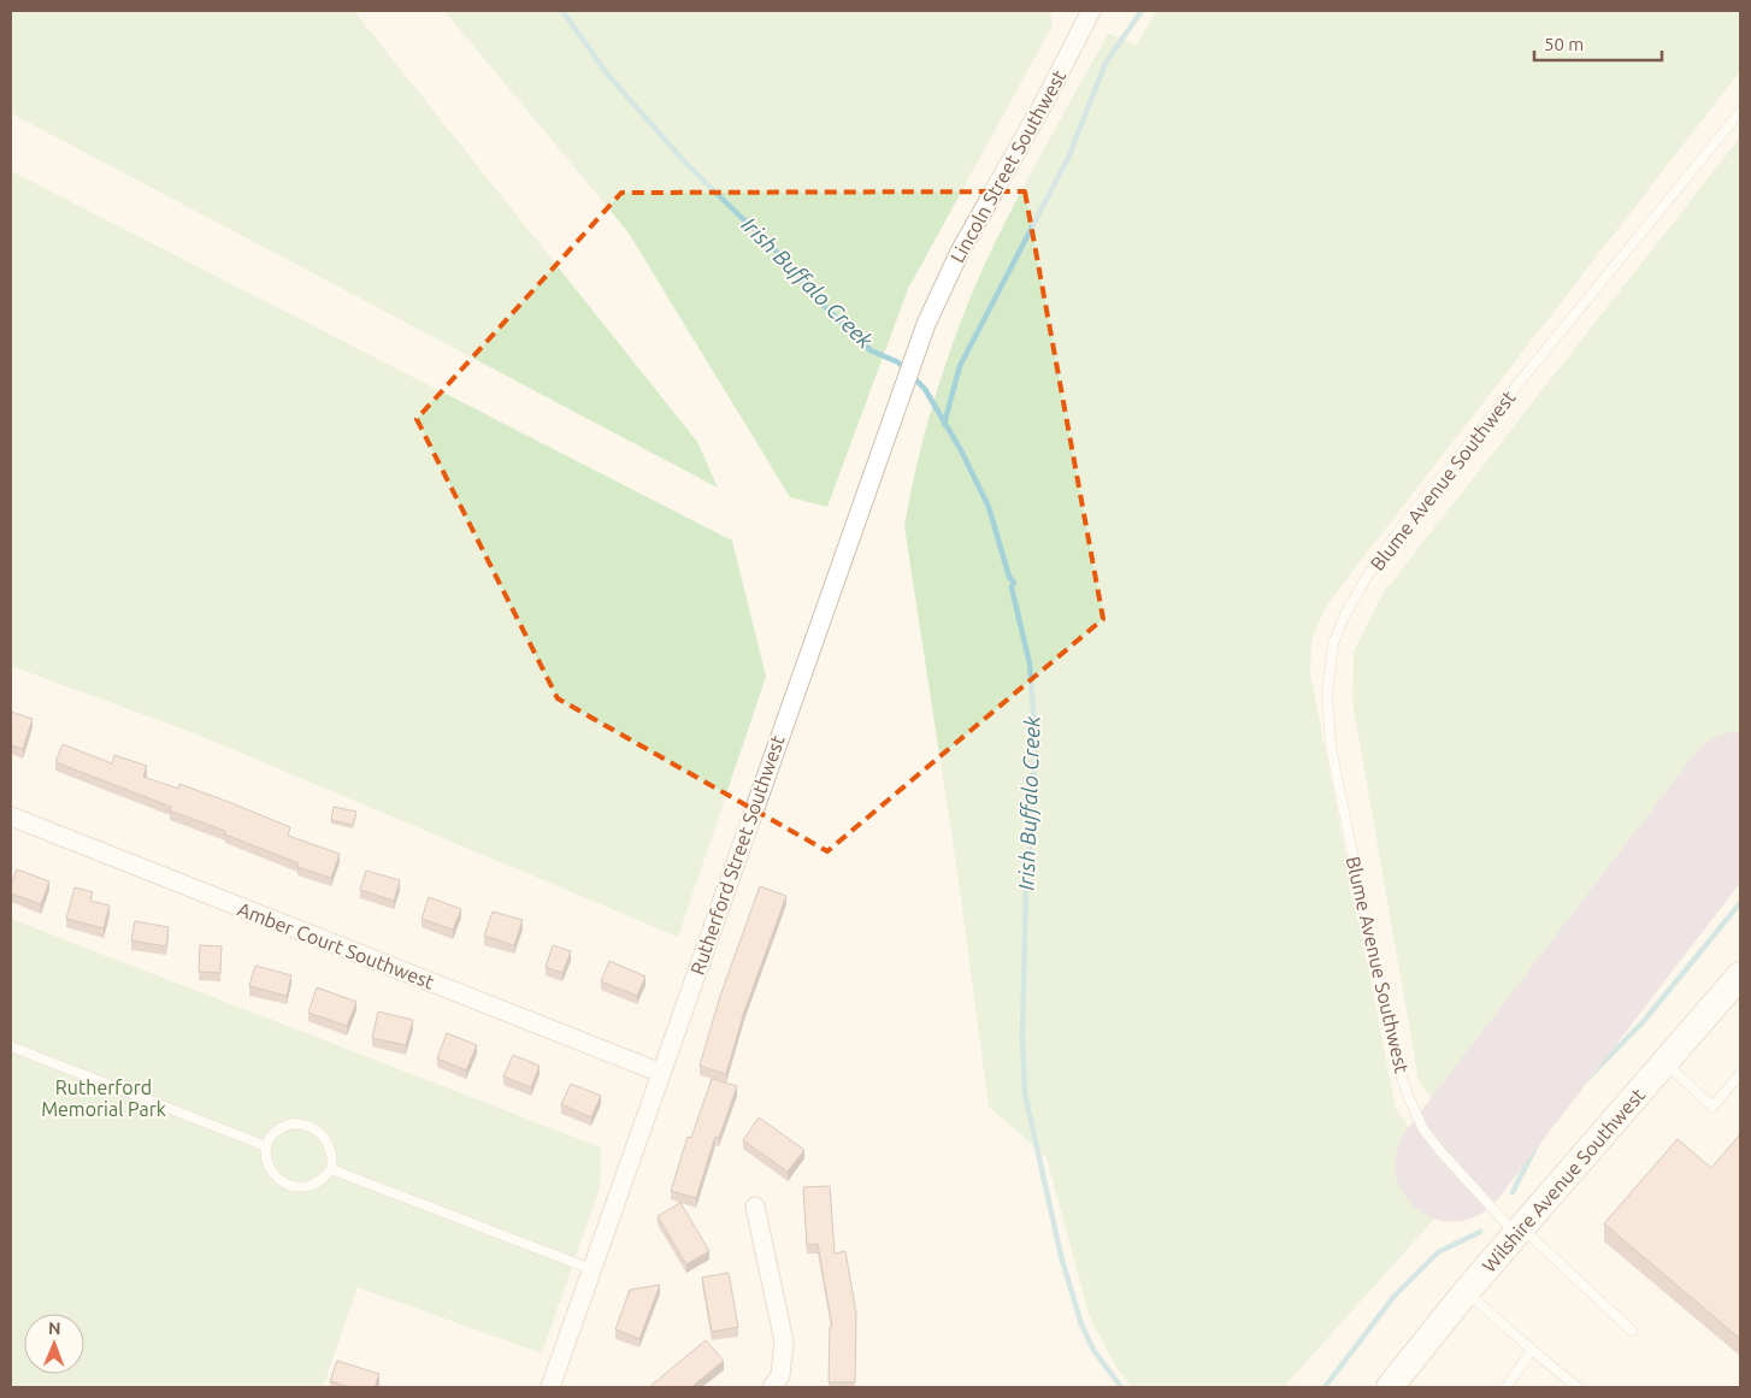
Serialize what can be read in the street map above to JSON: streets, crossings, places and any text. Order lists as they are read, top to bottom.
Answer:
{
  "streets": {
    "street": [
      "Lincoln Street Southwest",
      "Rutherford Street Southwest",
      "Amber Court Southwest",
      "Wilshire Avenue Southwest"
    ],
    "lane": ["Blume Avenue Southwest"]
  },
  "crossings": [
    ["Lincoln Street Southwest", "Rutherford Street Southwest"],
    ["Blume Avenue Southwest", "Wilshire Avenue Southwest"],
    ["Rutherford Street Southwest", "Amber Court Southwest"]
  ],
  "water": ["Irish Buffalo Creek"],
  "parks": ["Rutherford Memorial Park"],
  "scale_bar": "50 m",
  "north": "top"
}
